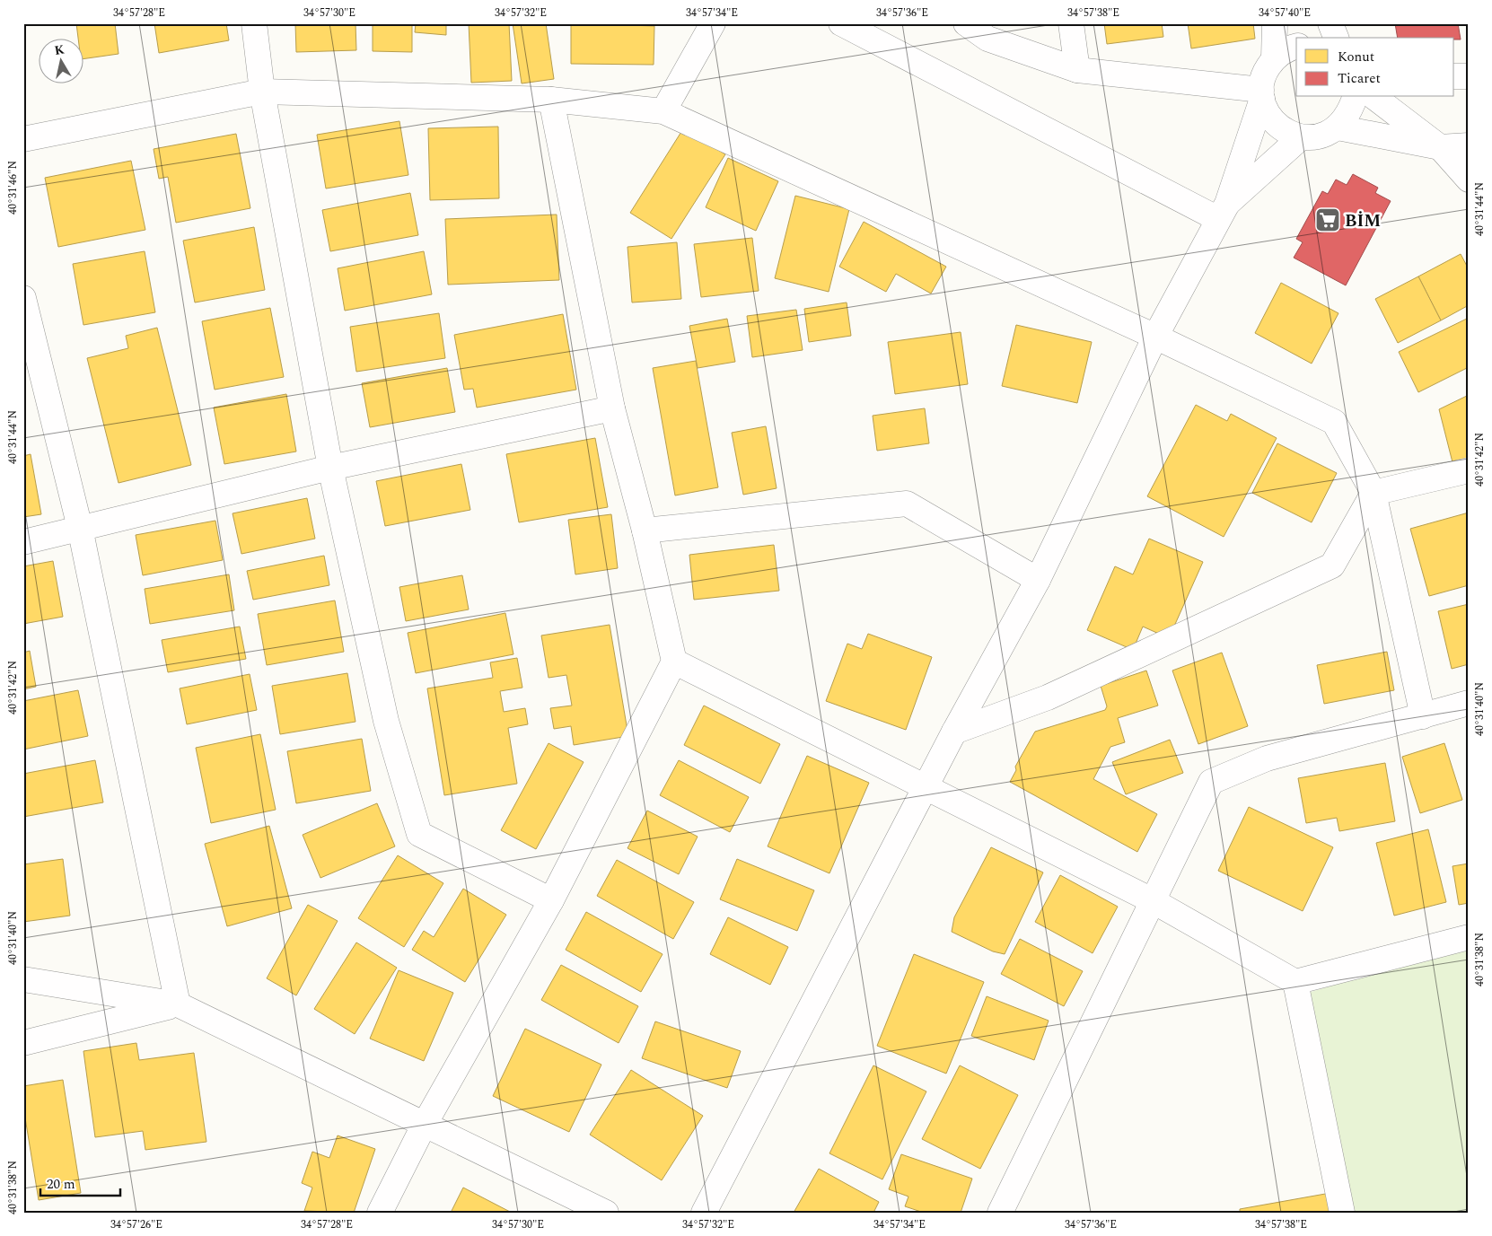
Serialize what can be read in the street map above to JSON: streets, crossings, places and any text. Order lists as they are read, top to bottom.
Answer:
{
  "places": {
    "supermarket": ["BİM"]
  },
  "legend": ["Konut", "Ticaret"],
  "scale_bar": "20 m",
  "north": "top",
  "coordinates": [
    "34°57'28\"E",
    "34°57'30\"E",
    "34°57'32\"E",
    "34°57'34\"E",
    "34°57'36\"E",
    "34°57'38\"E",
    "34°57'40\"E",
    "40°31'46\"N",
    "40°31'44\"N",
    "40°31'42\"N",
    "40°31'40\"N",
    "40°31'38\"N",
    "34°57'26\"E"
  ]
}
